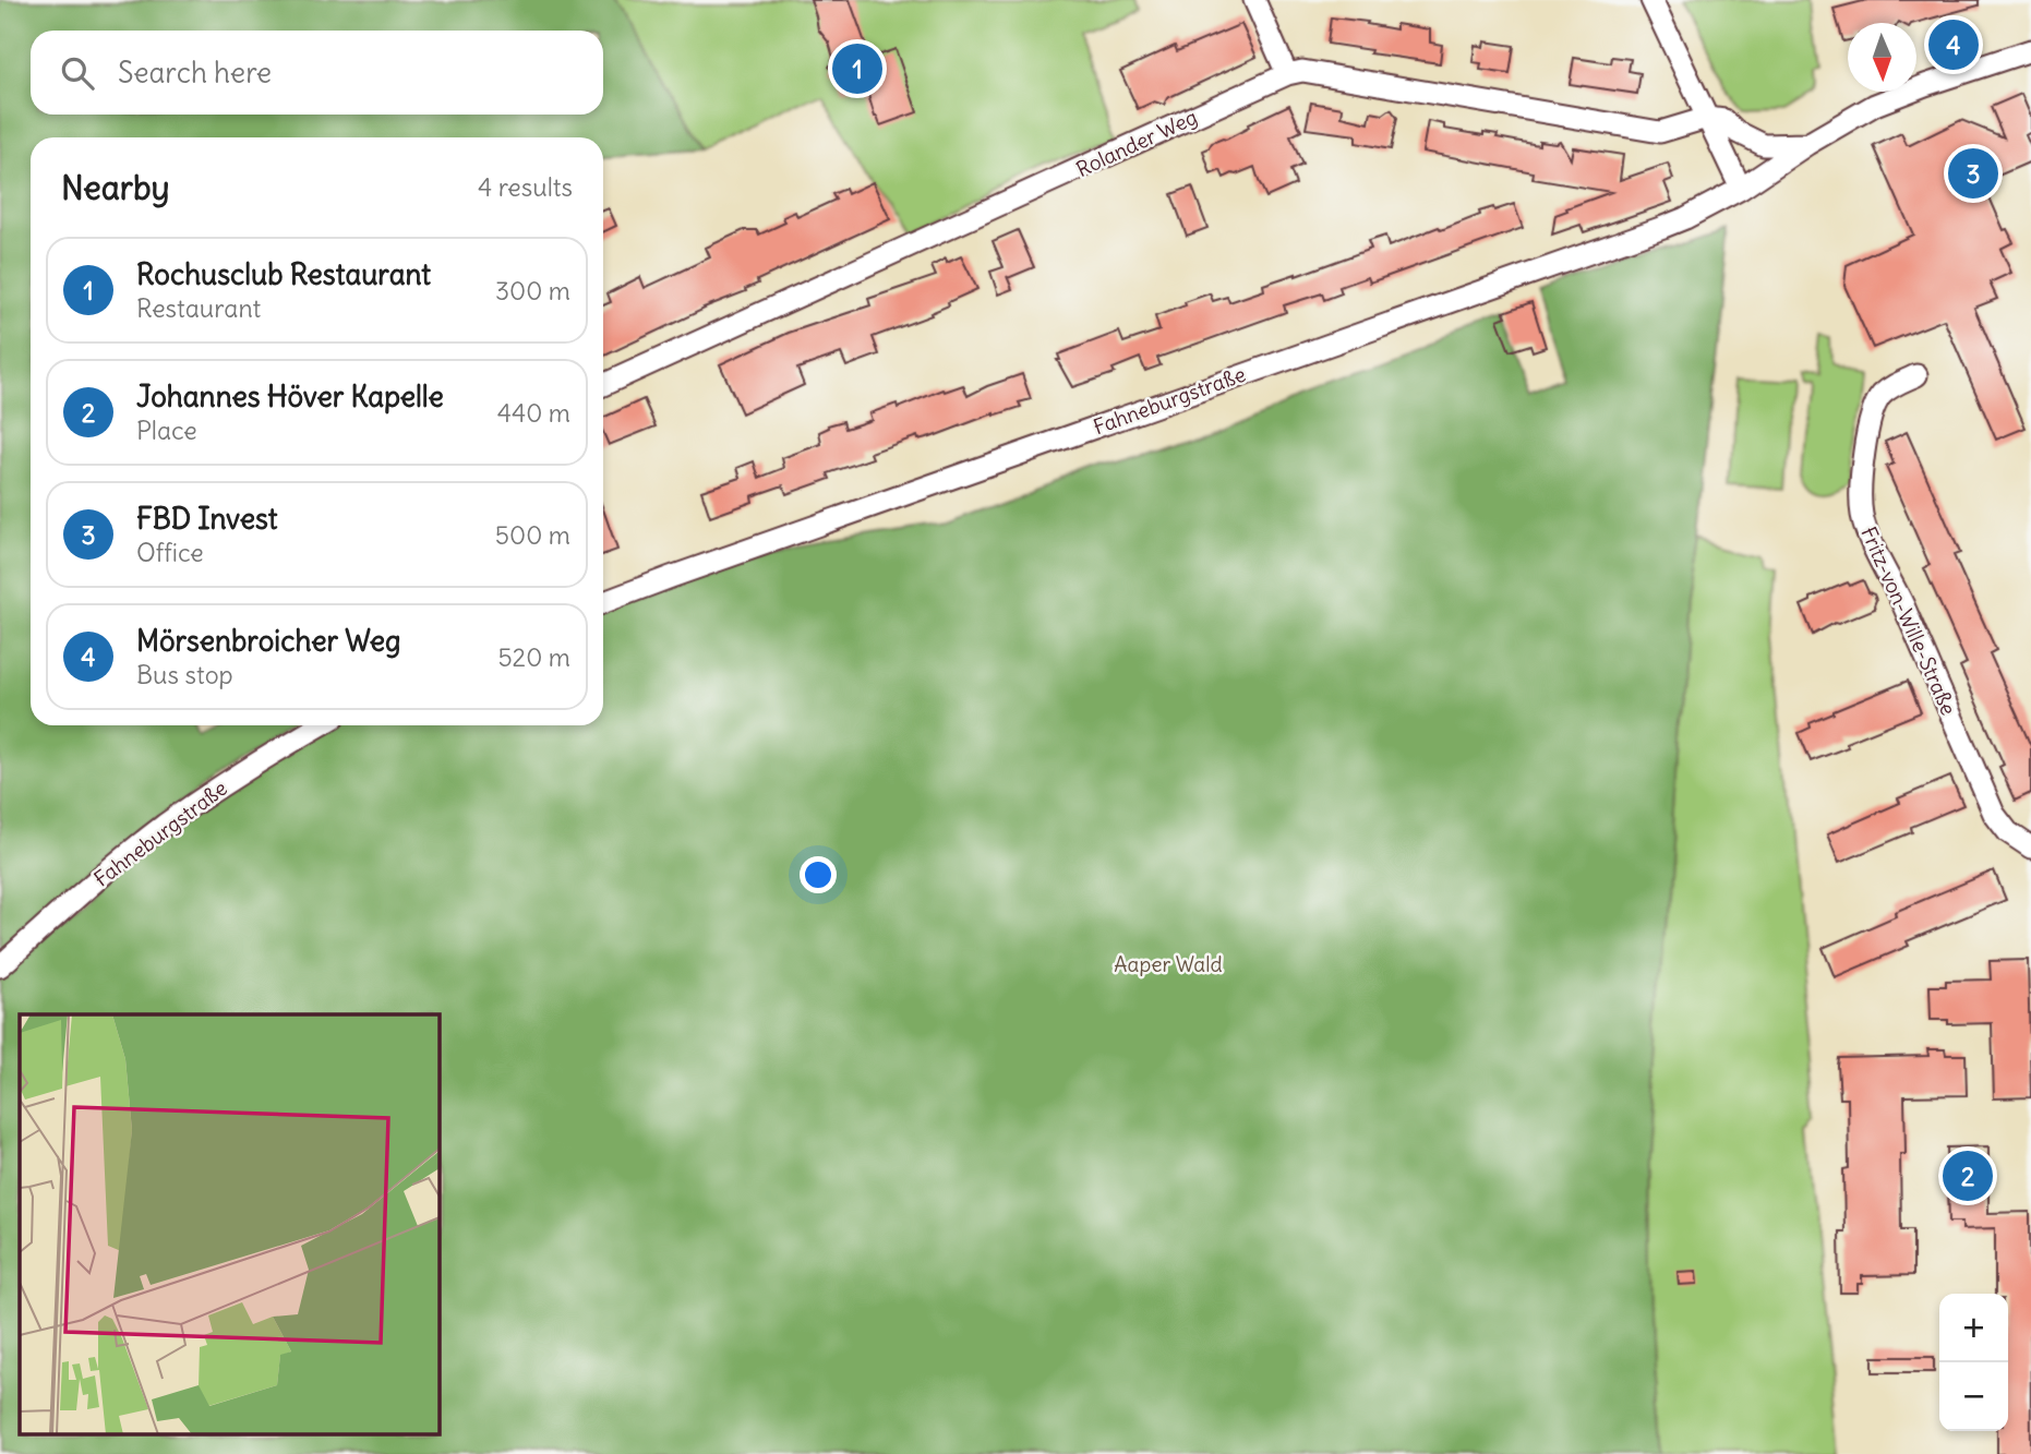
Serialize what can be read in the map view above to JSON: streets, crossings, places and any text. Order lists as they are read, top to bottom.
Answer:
{
  "streets": {
    "street": ["Rolander Weg", "Fahneburgstraße", "Fritz-von-Wille-Straße"]
  },
  "parks": ["Aaper Wald"],
  "north": "bottom",
  "page": {
    "pins": [
      "4",
      "1",
      "3",
      "2"
    ],
    "search": "Search here",
    "heading": ["Nearby", "4 results"],
    "list": [
      {
        "mark": "1",
        "name": "Rochusclub Restaurant",
        "note": "Restaurant",
        "value": "300 m"
      },
      {
        "mark": "2",
        "name": "Johannes Höver Kapelle",
        "note": "Place",
        "value": "440 m"
      },
      {
        "mark": "3",
        "name": "FBD Invest",
        "note": "Office",
        "value": "500 m"
      },
      {
        "mark": "4",
        "name": "Mörsenbroicher Weg",
        "note": "Bus stop",
        "value": "520 m"
      }
    ],
    "map_buttons": ["+", "−"]
  }
}
